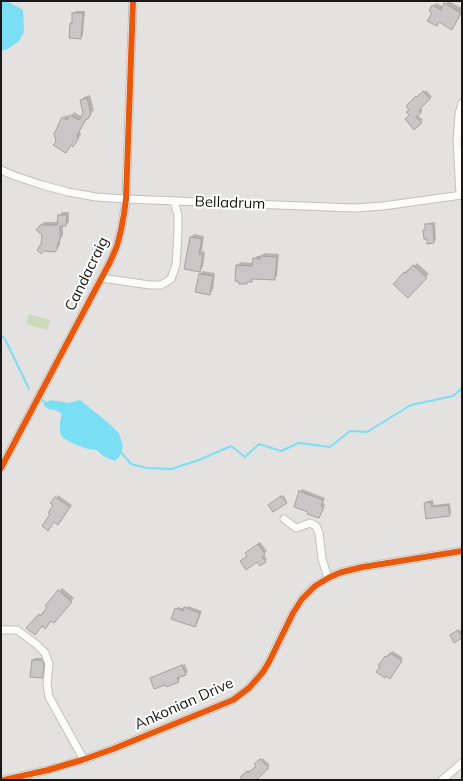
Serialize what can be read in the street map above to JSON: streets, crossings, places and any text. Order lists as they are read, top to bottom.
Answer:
{
  "streets": {
    "street": ["Belladrum", "Candacraig", "Ankonian Drive"]
  },
  "crossings": [
    ["Belladrum", "Candacraig"]
  ]
}
